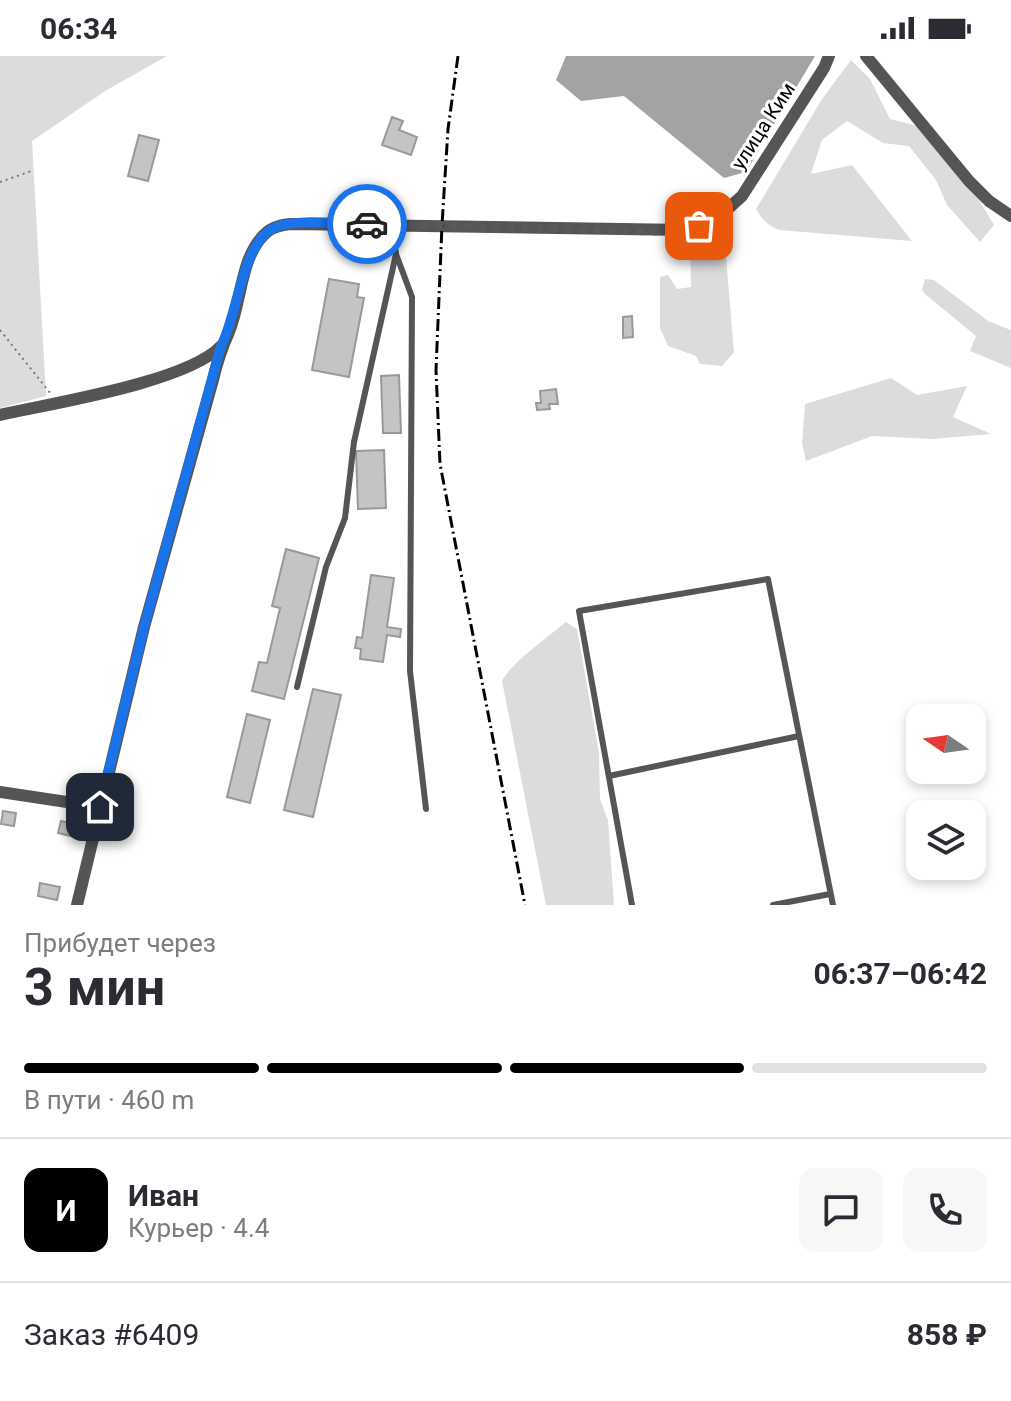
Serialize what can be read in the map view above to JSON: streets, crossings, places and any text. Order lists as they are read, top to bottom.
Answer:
{
  "streets": {
    "street": ["улица Ким"]
  },
  "north": "left",
  "page": {
    "status": "06:34",
    "heading": ["3 мин", "Прибудет через", "06:37–06:42"],
    "panel": [
      "Иван",
      "Курьер · 4.4",
      "Заказ #6409",
      "858 ₽"
    ],
    "bar": "В пути · 460 m",
    "round": "И"
  }
}
